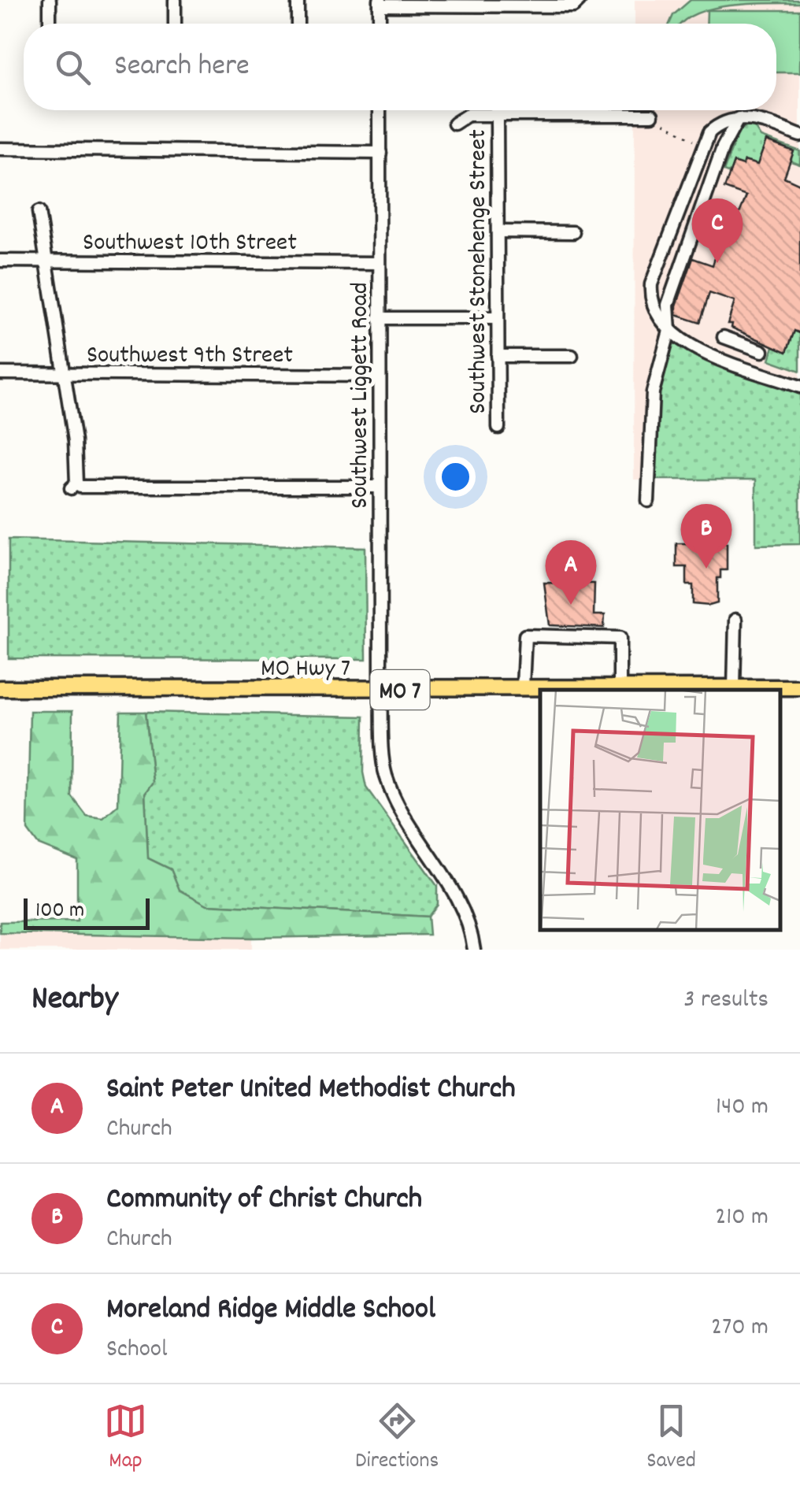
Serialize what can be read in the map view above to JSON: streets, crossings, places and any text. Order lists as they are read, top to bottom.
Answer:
{
  "streets": {
    "main road": ["MO Hwy 7", "MO 7"],
    "street": [
      "Southwest 10th Street",
      "Southwest Stonehenge Street",
      "Southwest 9th Street",
      "Southwest Liggett Road"
    ]
  },
  "crossings": [
    ["Southwest 10th Street", "Southwest Liggett Road"],
    ["Southwest 9th Street", "Southwest Liggett Road"],
    ["Southwest Liggett Road", "MO Hwy 7"]
  ],
  "scale_bar": "100 m",
  "page": {
    "search": "Search here",
    "pins": ["C", "B", "A"],
    "scale": "100 m",
    "heading": ["Nearby", "3 results"],
    "list": [
      {
        "mark": "A",
        "name": "Saint Peter United Methodist Church",
        "note": "Church",
        "value": "140 m"
      },
      {
        "mark": "B",
        "name": "Community of Christ Church",
        "note": "Church",
        "value": "210 m"
      },
      {
        "mark": "C",
        "name": "Moreland Ridge Middle School",
        "note": "School",
        "value": "270 m"
      }
    ],
    "nav": ["Map", "Directions", "Saved"]
  }
}
